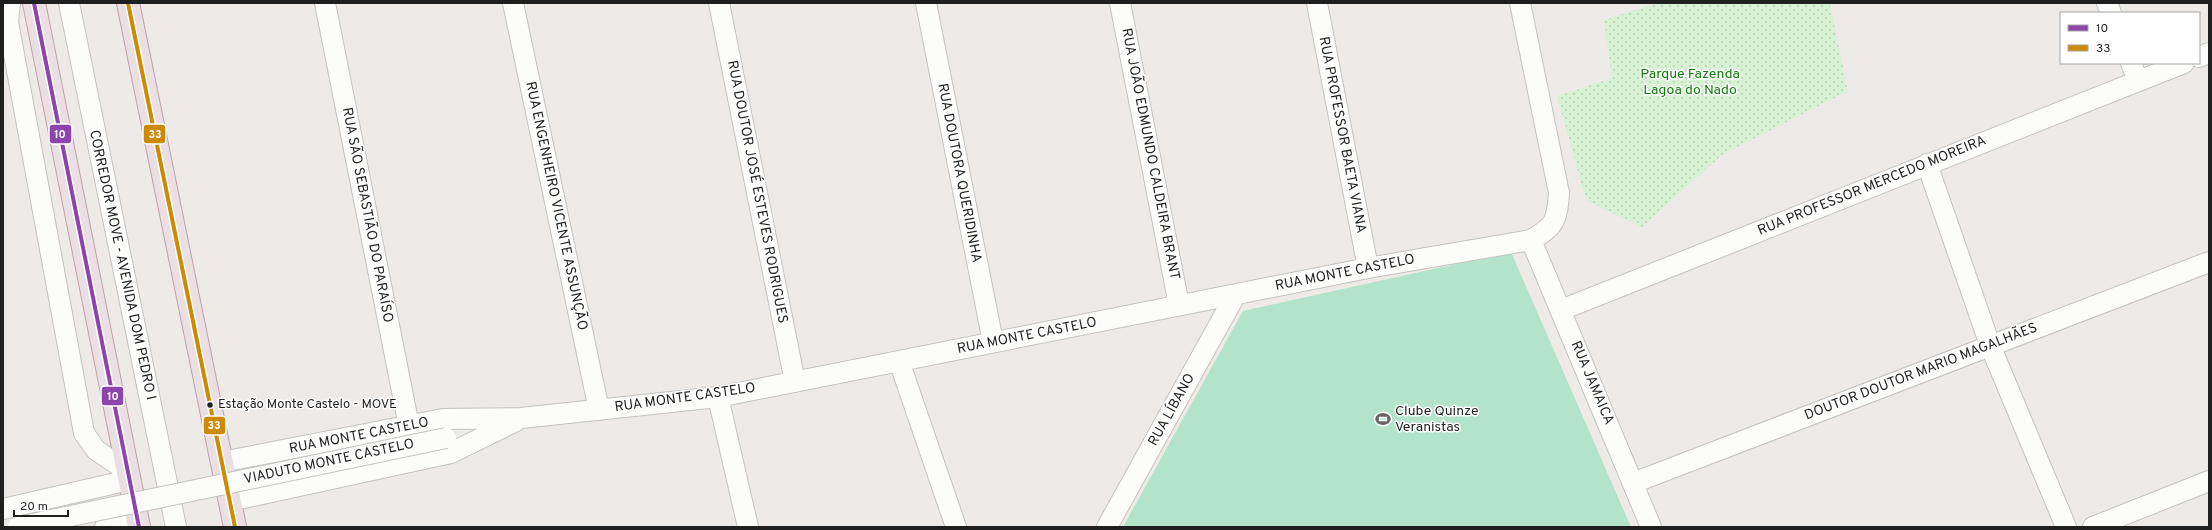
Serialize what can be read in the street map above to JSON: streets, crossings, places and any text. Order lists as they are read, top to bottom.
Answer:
{
  "streets": {
    "street": [
      "RUA PROFESSOR BAETA VIANA",
      "RUA JOÃO EDMUNDO CALDEIRA BRANT",
      "RUA DOUTORA QUERIDINHA",
      "RUA PROFESSOR MERCEDO MOREIRA",
      "RUA DOUTOR JOSÉ ESTEVES RODRIGUES",
      "RUA ENGENHEIRO VICENTE ASSUNÇÃO",
      "RUA SÃO SEBASTIÃO DO PARAÍSO",
      "CORREDOR MOVE - AVENIDA DOM PEDRO I",
      "RUA MONTE CASTELO",
      "DOUTOR DOUTOR MARIO MAGALHÃES",
      "RUA JAMAICA",
      "RUA LÍBANO",
      "VIADUTO MONTE CASTELO"
    ]
  },
  "crossings": [
    ["RUA PROFESSOR BAETA VIANA", "RUA MONTE CASTELO"],
    ["RUA JOÃO EDMUNDO CALDEIRA BRANT", "RUA MONTE CASTELO"],
    ["RUA DOUTORA QUERIDINHA", "RUA MONTE CASTELO"],
    ["RUA PROFESSOR MERCEDO MOREIRA", "RUA JAMAICA"],
    ["RUA DOUTOR JOSÉ ESTEVES RODRIGUES", "RUA MONTE CASTELO"],
    ["RUA ENGENHEIRO VICENTE ASSUNÇÃO", "RUA MONTE CASTELO"],
    ["RUA SÃO SEBASTIÃO DO PARAÍSO", "RUA MONTE CASTELO"],
    ["RUA MONTE CASTELO", "RUA JAMAICA"],
    ["RUA MONTE CASTELO", "RUA LÍBANO"],
    ["RUA MONTE CASTELO", "VIADUTO MONTE CASTELO"],
    ["DOUTOR DOUTOR MARIO MAGALHÃES", "RUA JAMAICA"]
  ],
  "parks": ["Parque Fazenda Lagoa do Nado"],
  "places": {
    "other": ["Estação Monte Castelo - MOVE"],
    "sports": ["Clube Quinze Veranistas"]
  },
  "lines": ["transit line 10", "transit line 33"],
  "legend": ["10", "33"],
  "scale_bar": "20 m"
}
